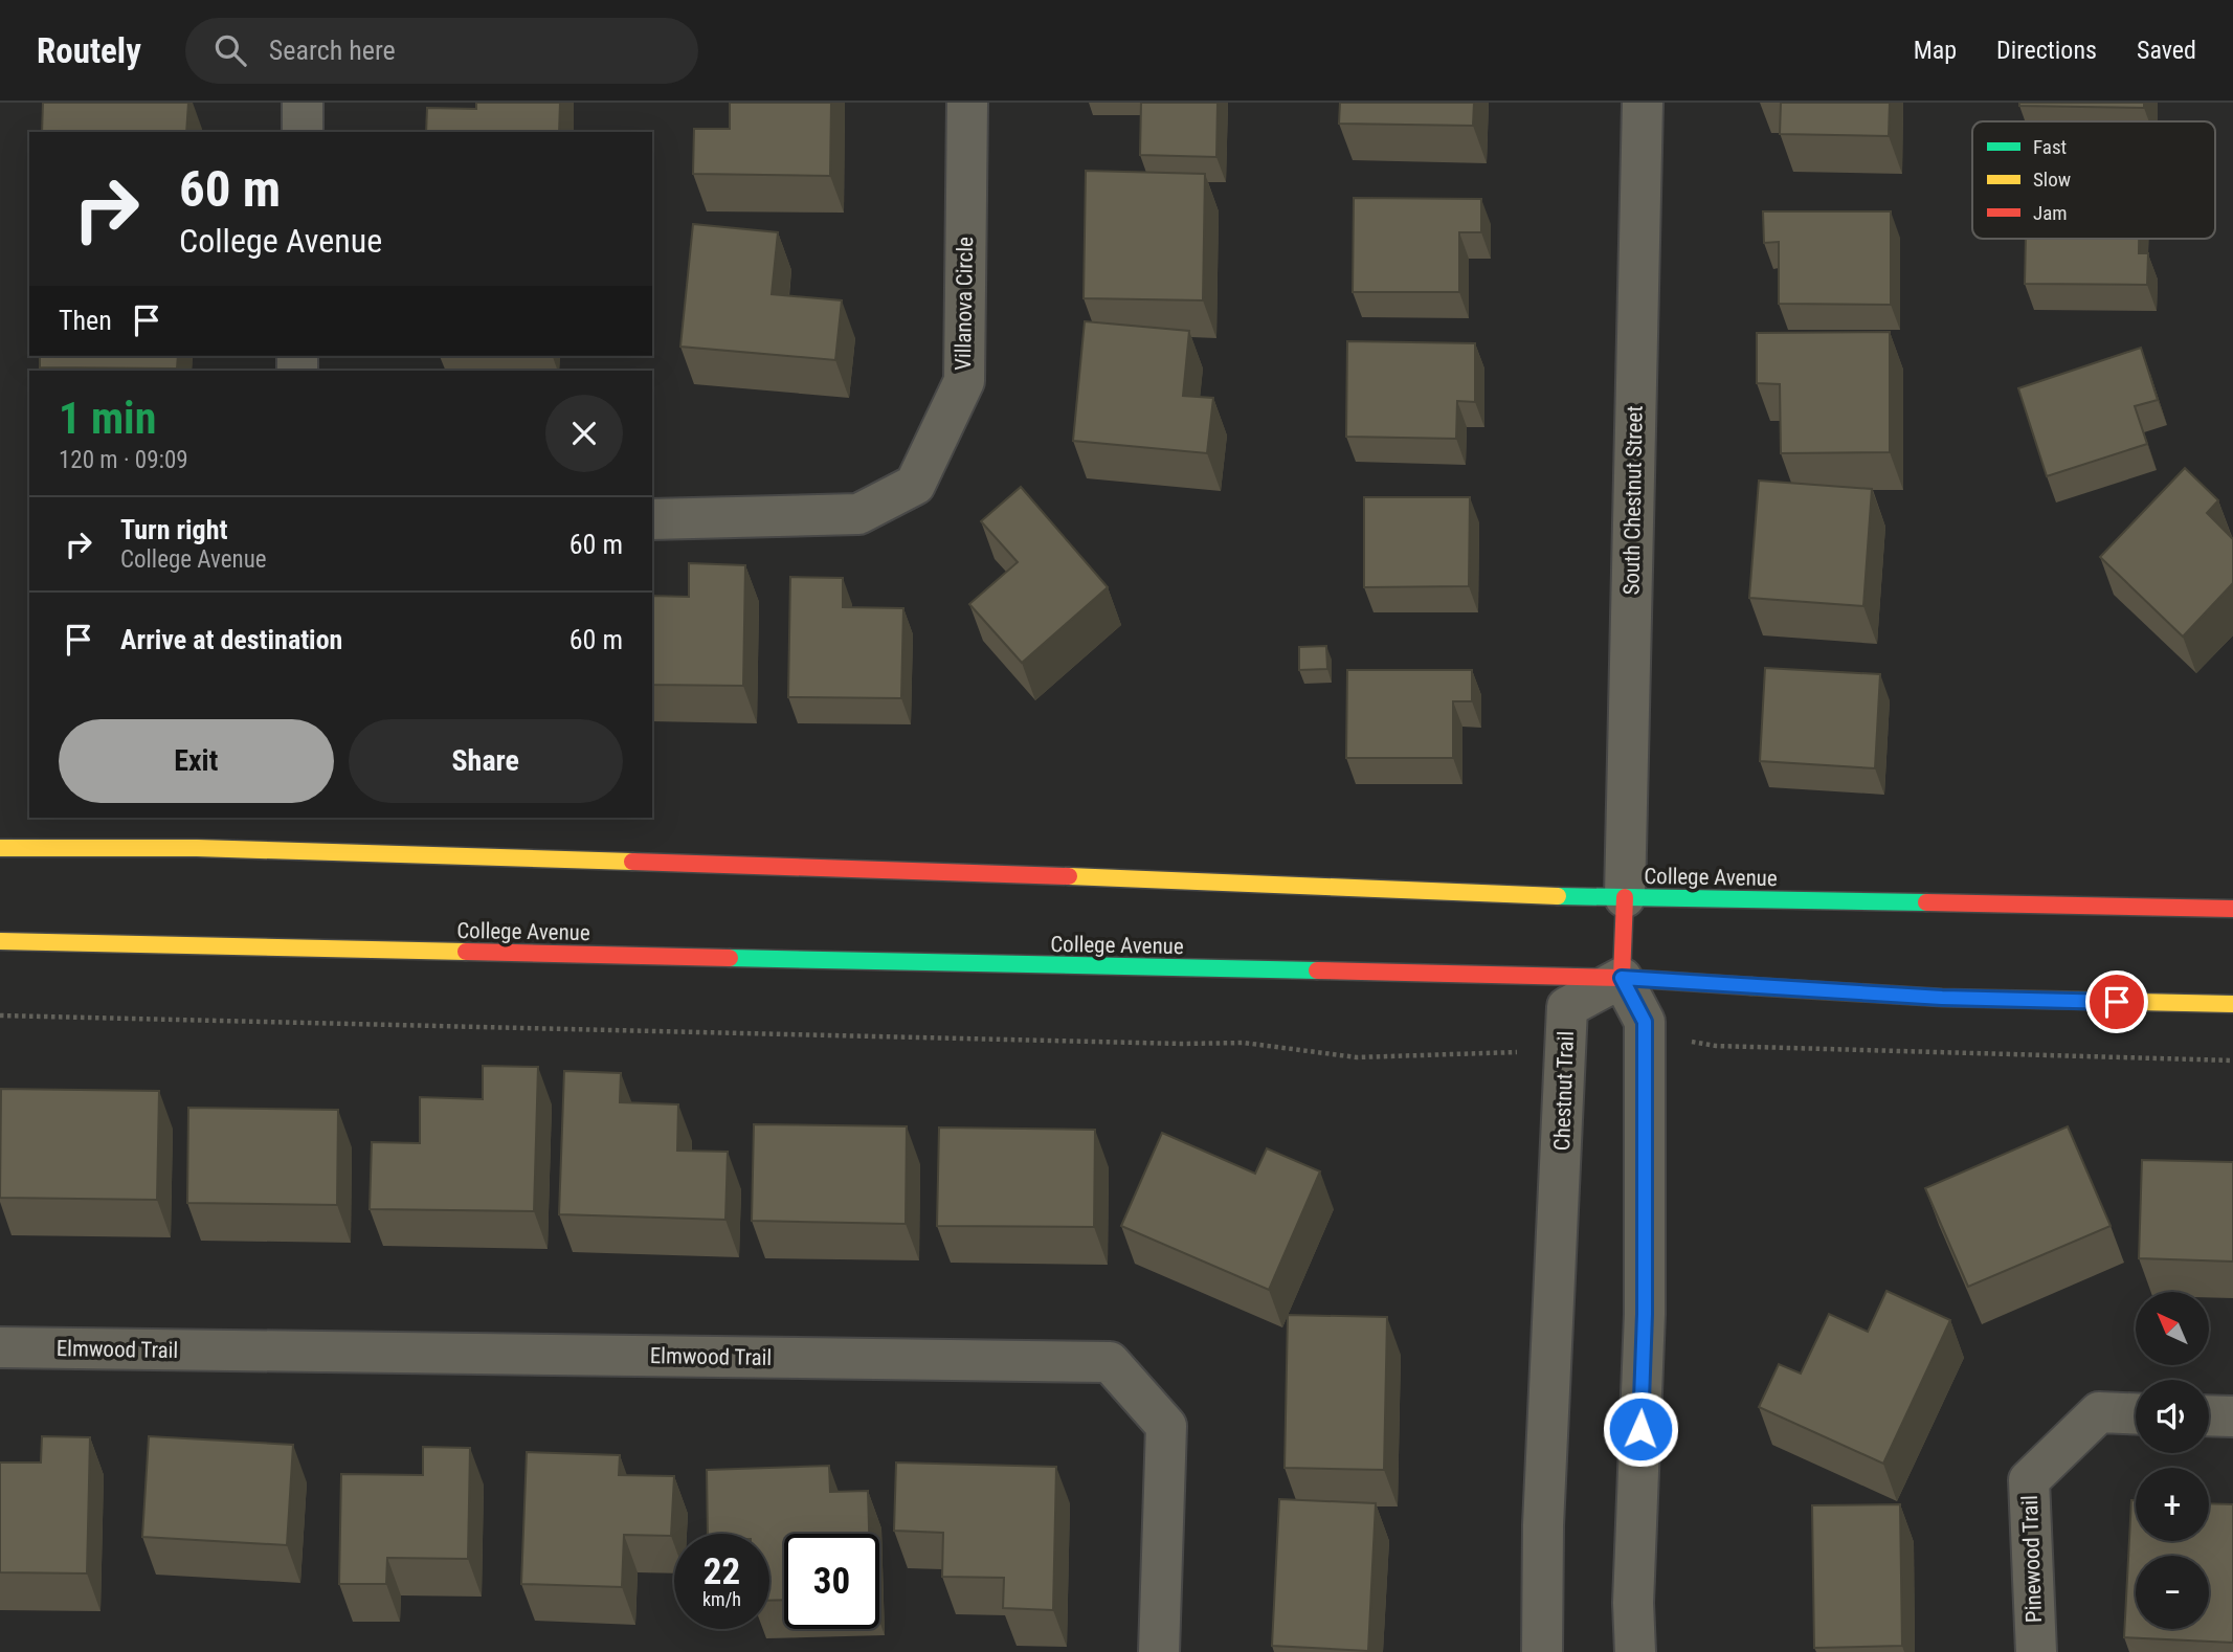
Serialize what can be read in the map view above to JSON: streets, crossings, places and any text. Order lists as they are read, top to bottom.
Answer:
{
  "streets": {
    "main road": ["College Avenue"],
    "street": [
      "Villanova Circle",
      "South Chestnut Street",
      "Chestnut Trail",
      "Elmwood Trail",
      "Pinewood Trail"
    ]
  },
  "crossings": [
    ["South Chestnut Street", "College Avenue"],
    ["College Avenue", "Chestnut Trail"]
  ],
  "legend": ["Fast", "Slow", "Jam"],
  "north": "top left",
  "page": {
    "header": "Routely",
    "search": "Search here",
    "nav": ["Map", "Directions", "Saved"],
    "turn": ["60 m", "College Avenue"],
    "then": "Then",
    "heading": ["1 min", "120 m · 09:09"],
    "list": [
      {
        "name": "Turn right",
        "note": "College Avenue",
        "value": "60 m"
      },
      {
        "name": "Arrive at destination",
        "value": "60 m"
      }
    ],
    "buttons": ["Exit", "Share"],
    "map_buttons": ["+", "−"],
    "speed": "22 km/h",
    "limit": "30"
  }
}
